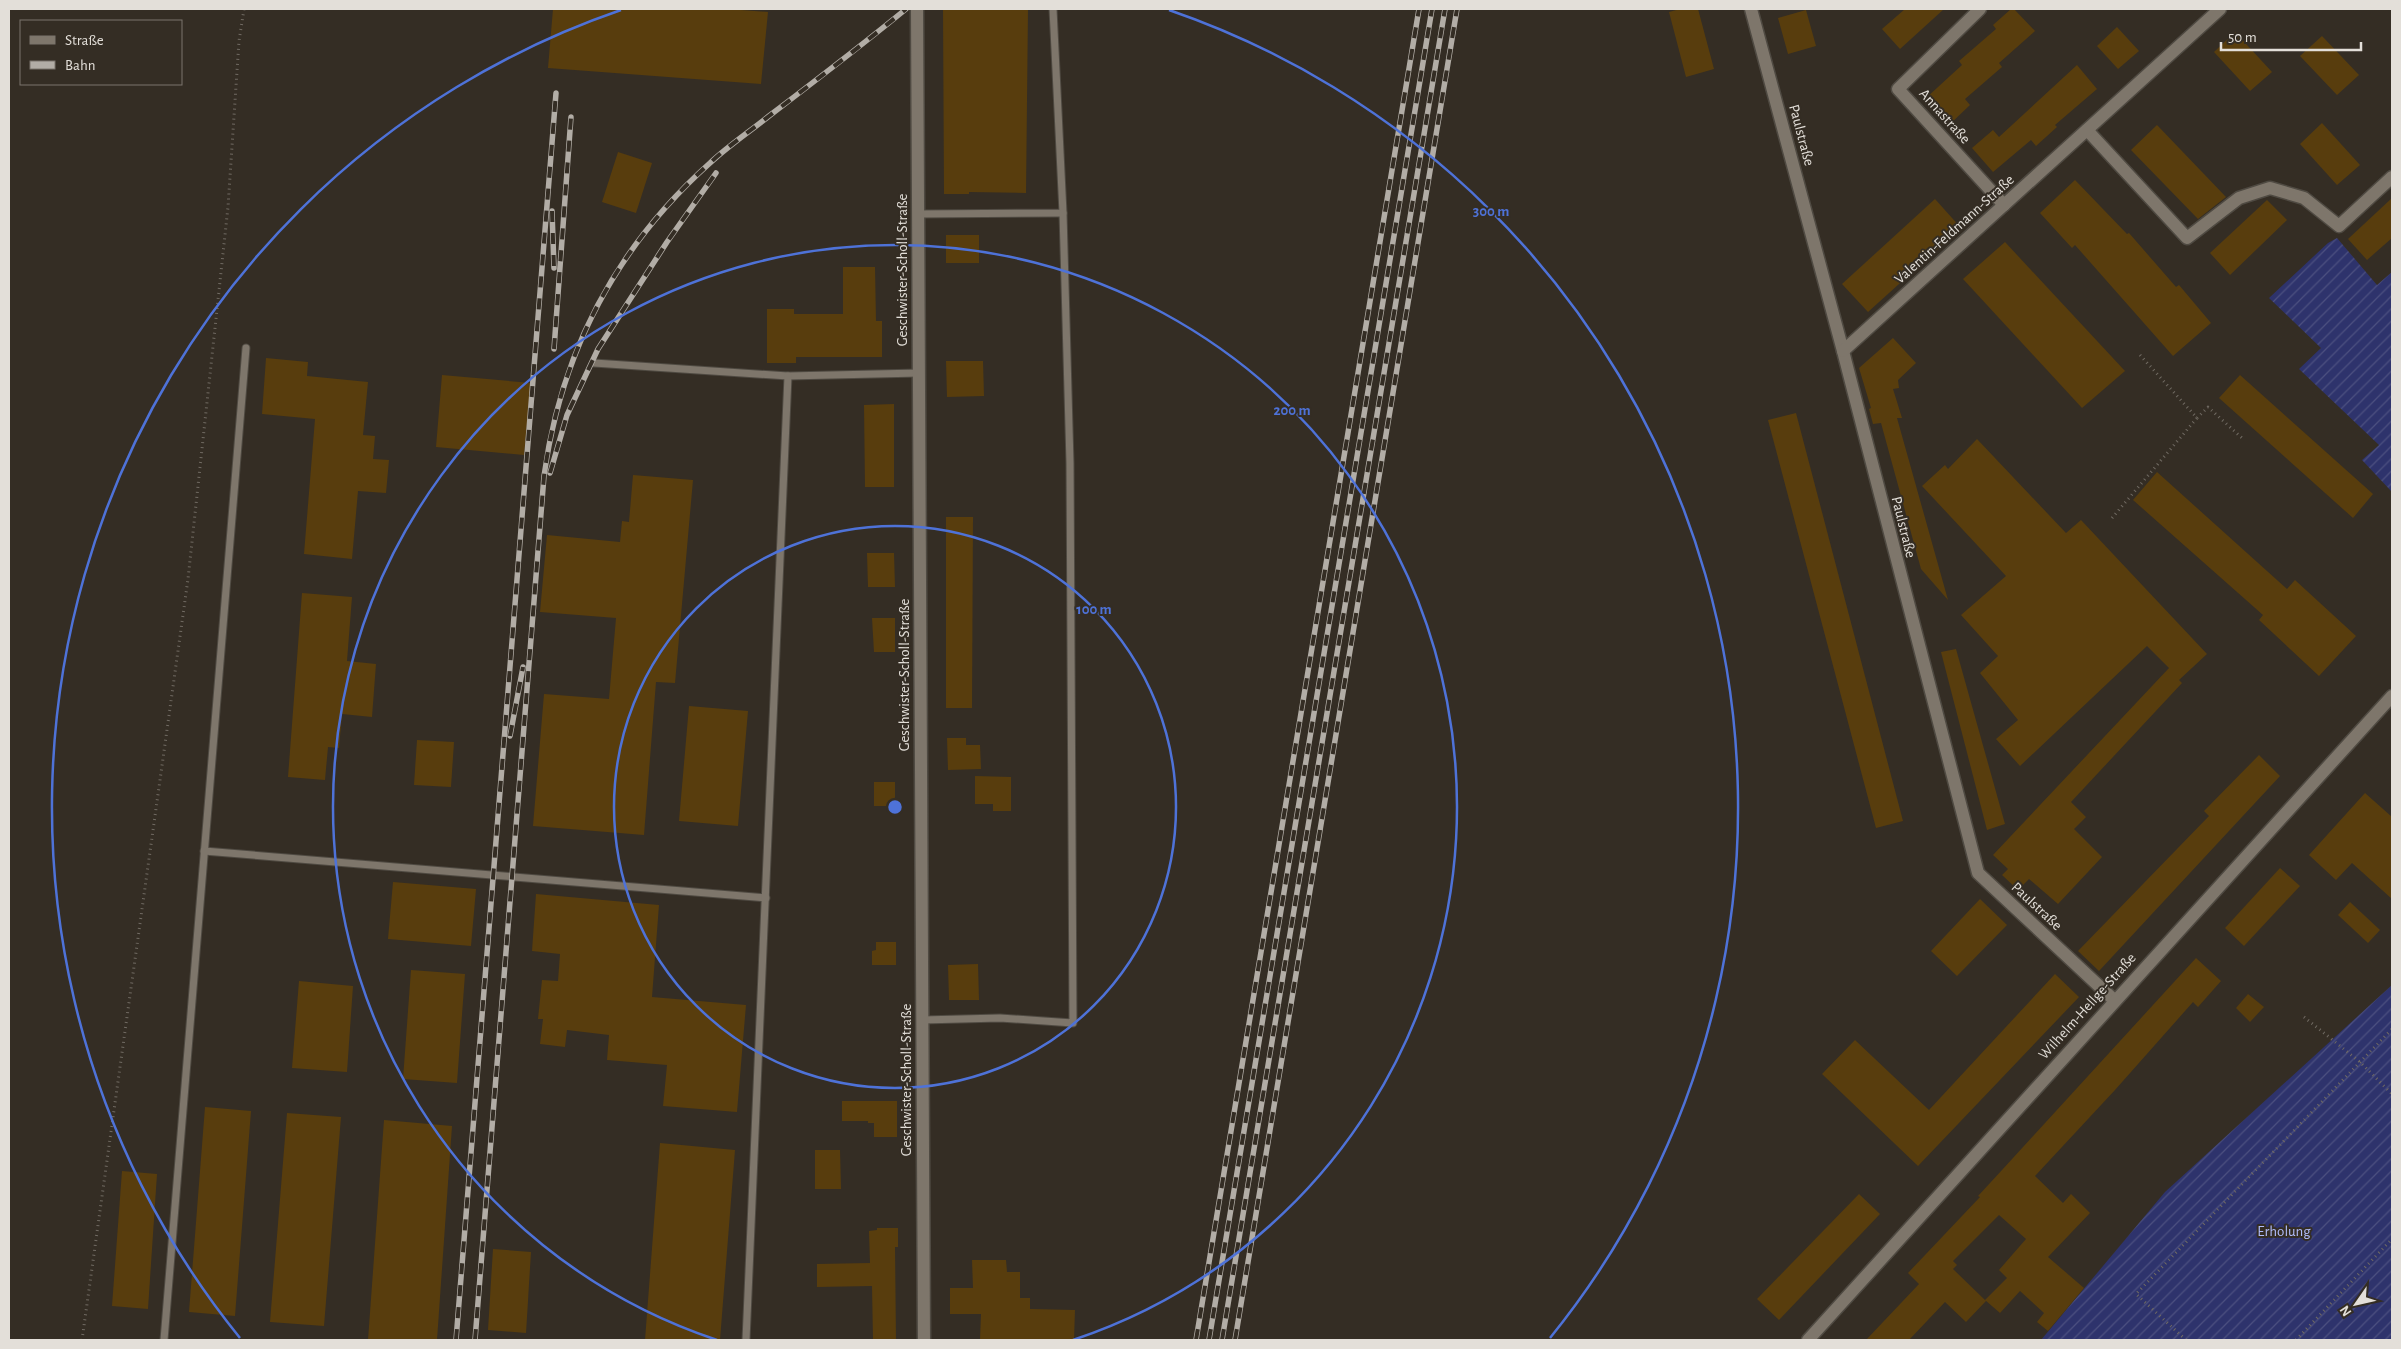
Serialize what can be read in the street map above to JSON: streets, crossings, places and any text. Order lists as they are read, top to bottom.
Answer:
{
  "streets": {
    "street": [
      "Annastraße",
      "Paulstraße",
      "Valentin-Feldmann-Straße",
      "Geschwister-Scholl-Straße",
      "Wilhelm-Hellge-Straße"
    ]
  },
  "crossings": [
    ["Annastraße", "Valentin-Feldmann-Straße"],
    ["Paulstraße", "Valentin-Feldmann-Straße"],
    ["Paulstraße", "Wilhelm-Hellge-Straße"]
  ],
  "parks": ["Erholung"],
  "legend": ["Straße", "Bahn"],
  "scale_bar": "50 m",
  "north": "bottom left",
  "rings": ["300 m", "200 m", "100 m"]
}
